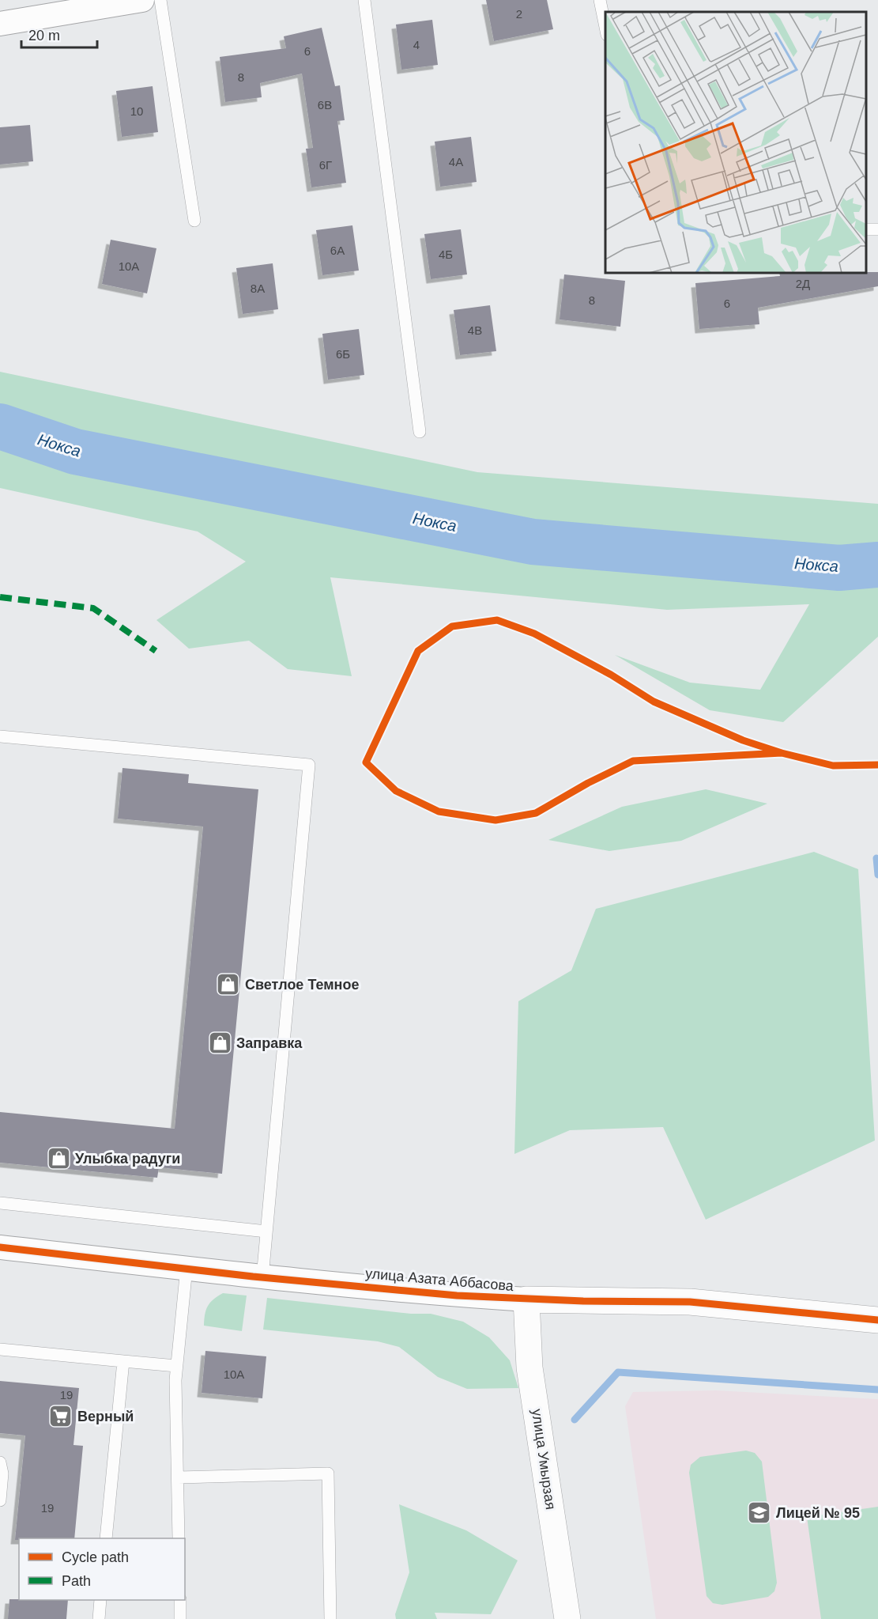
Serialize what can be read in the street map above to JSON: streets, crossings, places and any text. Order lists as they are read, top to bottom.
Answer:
{
  "streets": {
    "street": ["улица Азата Аббасова", "улица Умырзая"]
  },
  "crossings": [
    ["улица Азата Аббасова", "улица Умырзая"]
  ],
  "water": ["Нокса"],
  "places": {
    "shop": ["Светлое Темное", "Заправка", "Улыбка радуги"],
    "supermarket": ["Верный"],
    "school or university": ["Лицей № 95"]
  },
  "house_numbers": [
    "2",
    "4",
    "6",
    "8",
    "6В",
    "10",
    "4А",
    "6Г",
    "6А",
    "4Б",
    "10А",
    "2Д",
    "8А",
    "8",
    "6",
    "4В",
    "6Б",
    "10А",
    "19",
    "19"
  ],
  "legend": ["Cycle path", "Path"],
  "scale_bar": "20 m"
}
